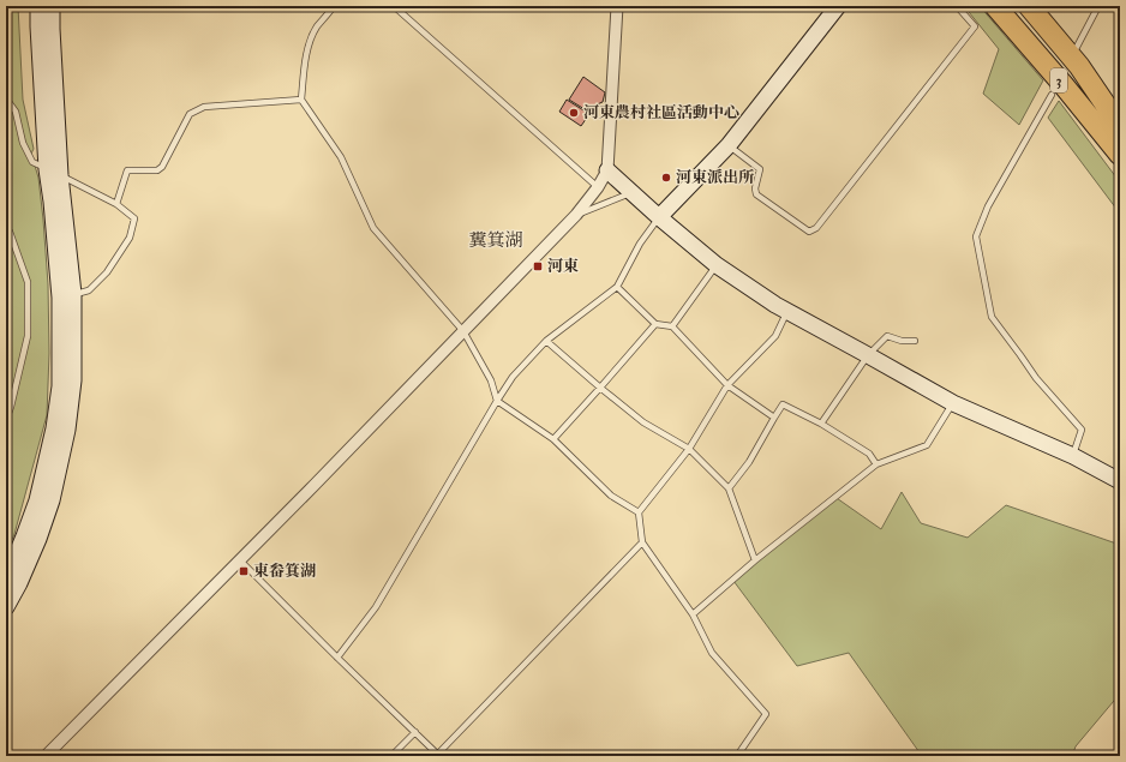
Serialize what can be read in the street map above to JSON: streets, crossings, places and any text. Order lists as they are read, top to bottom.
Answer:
{
  "streets": {
    "highway": ["3"]
  },
  "districts": ["糞箕湖"],
  "places": {
    "other": ["河東農村社區活動中心", "河東派出所"],
    "transit": ["河東", "東畚箕湖"]
  }
}
